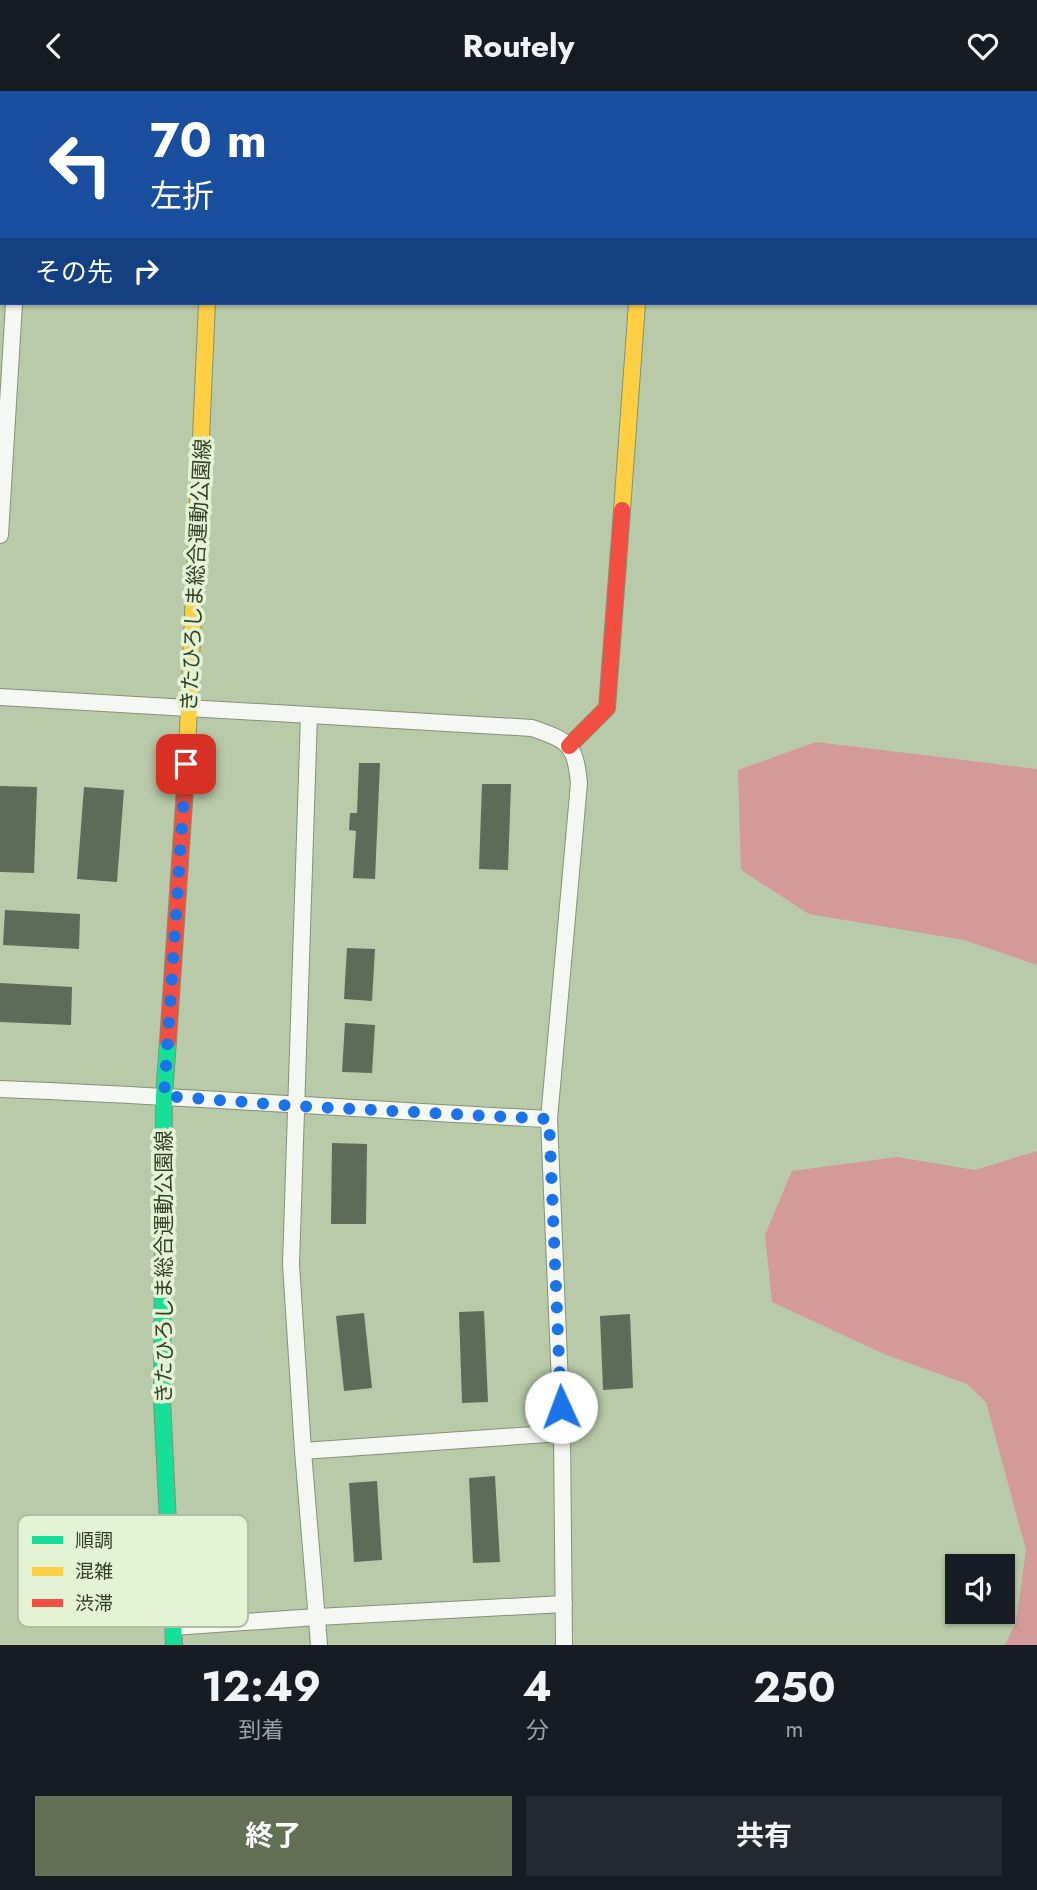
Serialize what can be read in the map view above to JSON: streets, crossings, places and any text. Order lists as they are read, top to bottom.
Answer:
{
  "streets": {
    "main road": ["きたひろしま総合運動公園線"]
  },
  "legend": ["順調", "混雑", "渋滞"],
  "page": {
    "header": "Routely",
    "turn": ["70 m", "左折"],
    "then": "その先",
    "eta": [
      "12:49",
      "到着",
      "4",
      "分",
      "250",
      "m"
    ],
    "buttons": ["終了", "共有"]
  }
}
